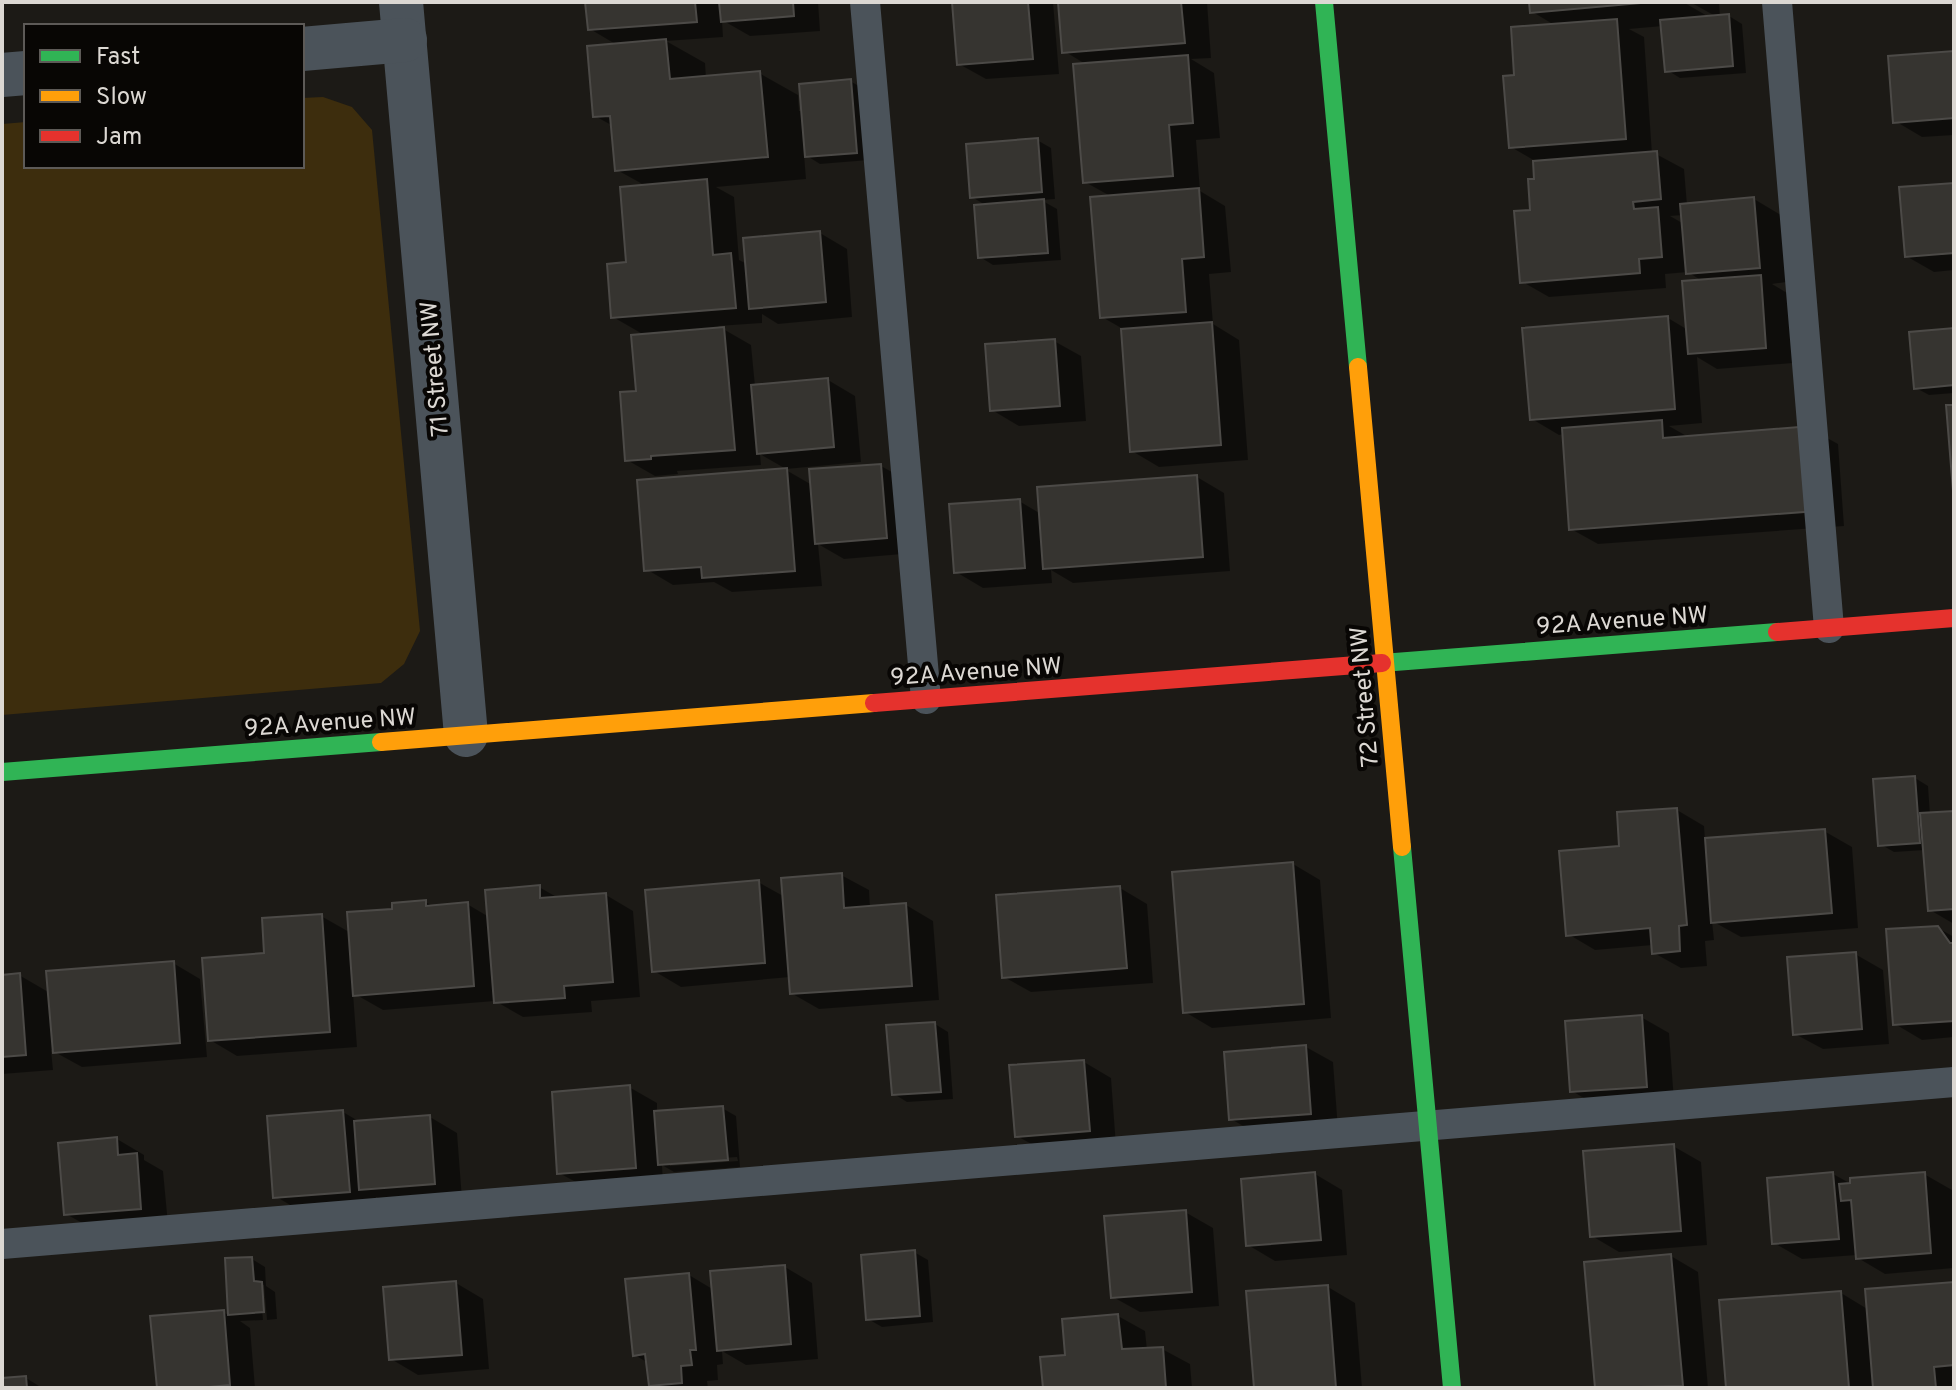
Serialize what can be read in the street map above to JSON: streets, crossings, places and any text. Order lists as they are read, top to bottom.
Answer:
{
  "streets": {
    "street": ["71 Street NW", "92A Avenue NW", "72 Street NW"]
  },
  "crossings": [
    ["71 Street NW", "92A Avenue NW"],
    ["92A Avenue NW", "72 Street NW"]
  ],
  "legend": ["Fast", "Slow", "Jam"]
}
